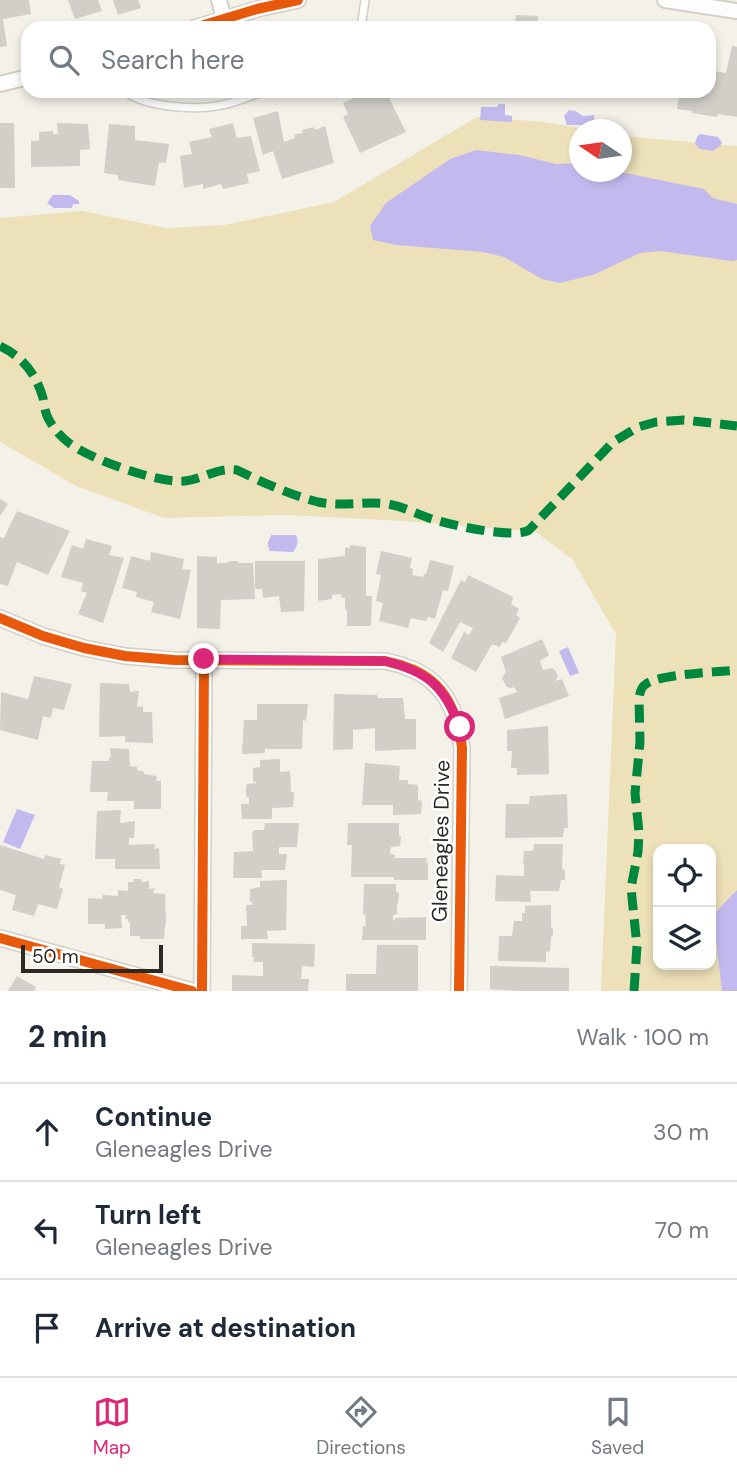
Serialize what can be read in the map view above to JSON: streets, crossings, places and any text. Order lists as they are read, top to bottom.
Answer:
{
  "streets": {
    "street": ["Gleneagles Drive"]
  },
  "scale_bar": "50 m",
  "north": "left",
  "page": {
    "search": "Search here",
    "scale": "50 m",
    "heading": ["2 min", "Walk · 100 m"],
    "list": [
      ["Continue", "Gleneagles Drive", "30 m"],
      ["Turn left", "Gleneagles Drive", "70 m"],
      "Arrive at destination"
    ],
    "nav": ["Map", "Directions", "Saved"]
  }
}
